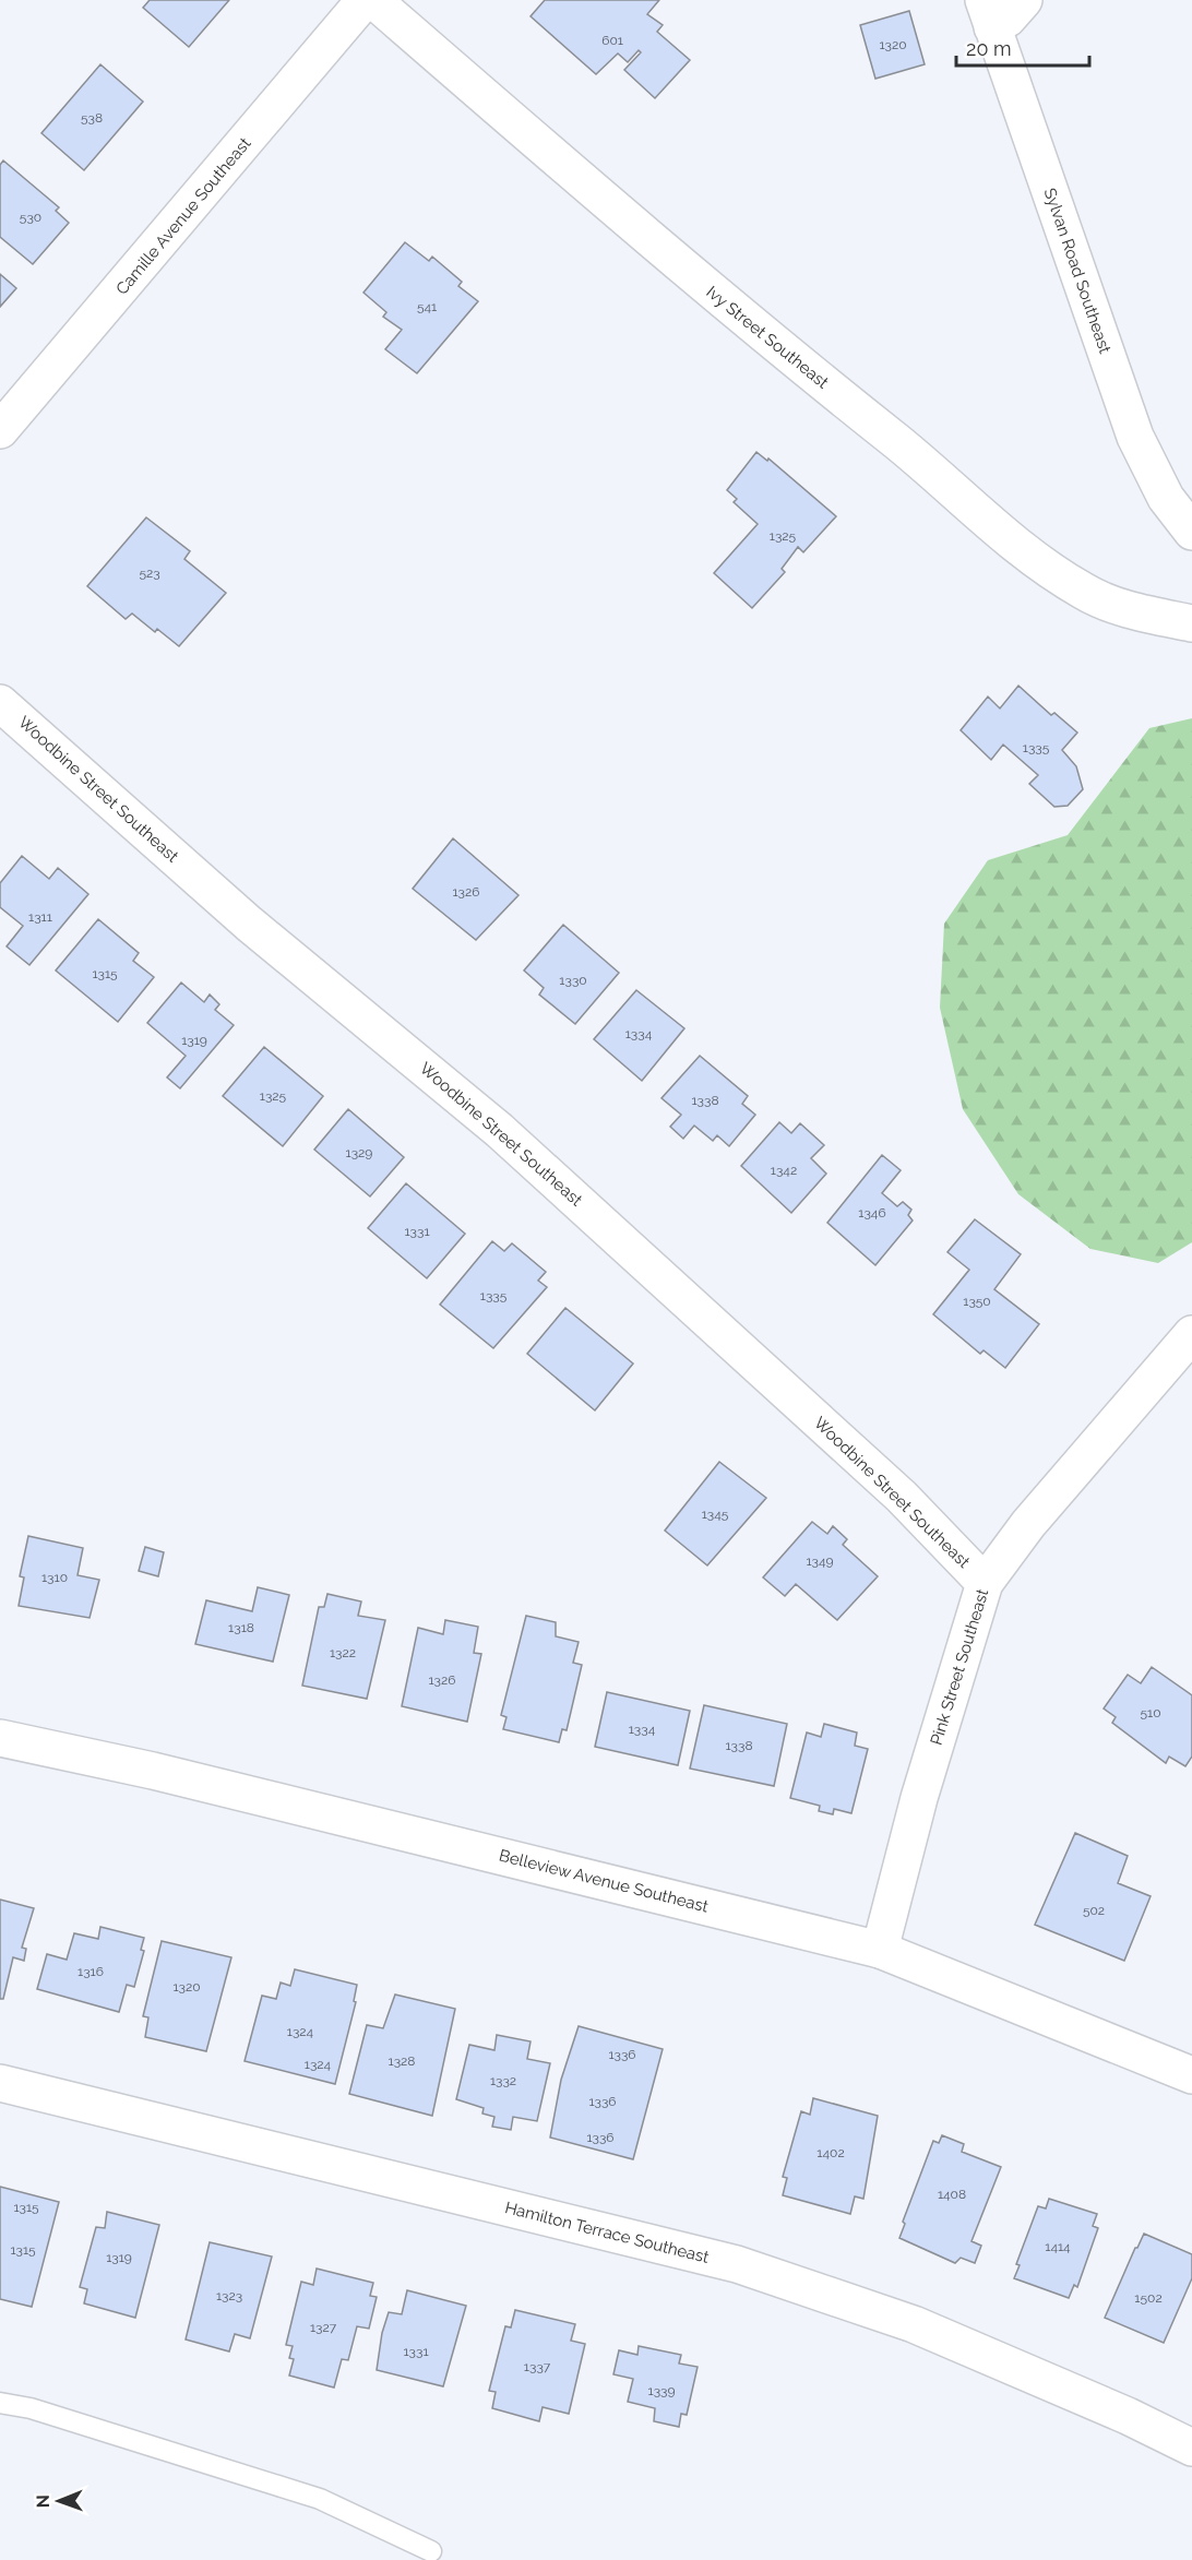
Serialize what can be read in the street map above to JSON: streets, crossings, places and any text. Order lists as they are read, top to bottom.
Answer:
{
  "streets": {
    "street": [
      "Camille Avenue Southeast",
      "Sylvan Road Southeast",
      "Ivy Street Southeast",
      "Woodbine Street Southeast",
      "Pink Street Southeast",
      "Belleview Avenue Southeast",
      "Hamilton Terrace Southeast"
    ]
  },
  "crossings": [
    ["Woodbine Street Southeast", "Pink Street Southeast"],
    ["Pink Street Southeast", "Belleview Avenue Southeast"]
  ],
  "house_numbers": [
    "601",
    "1320",
    "538",
    "530",
    "541",
    "1325",
    "523",
    "1335",
    "1326",
    "1311",
    "1315",
    "1330",
    "1334",
    "1319",
    "1325",
    "1338",
    "1329",
    "1342",
    "1346",
    "1331",
    "1335",
    "1350",
    "1345",
    "1349",
    "1310",
    "1318",
    "1322",
    "1326",
    "510",
    "1334",
    "1338",
    "502",
    "1316",
    "1320",
    "1324",
    "1336",
    "1328",
    "1324",
    "1332",
    "1336",
    "1336",
    "1402",
    "1408",
    "1315",
    "1414",
    "1315",
    "1319",
    "1323",
    "1502",
    "1327",
    "1331",
    "1337",
    "1339"
  ],
  "scale_bar": "20 m",
  "north": "left"
}
